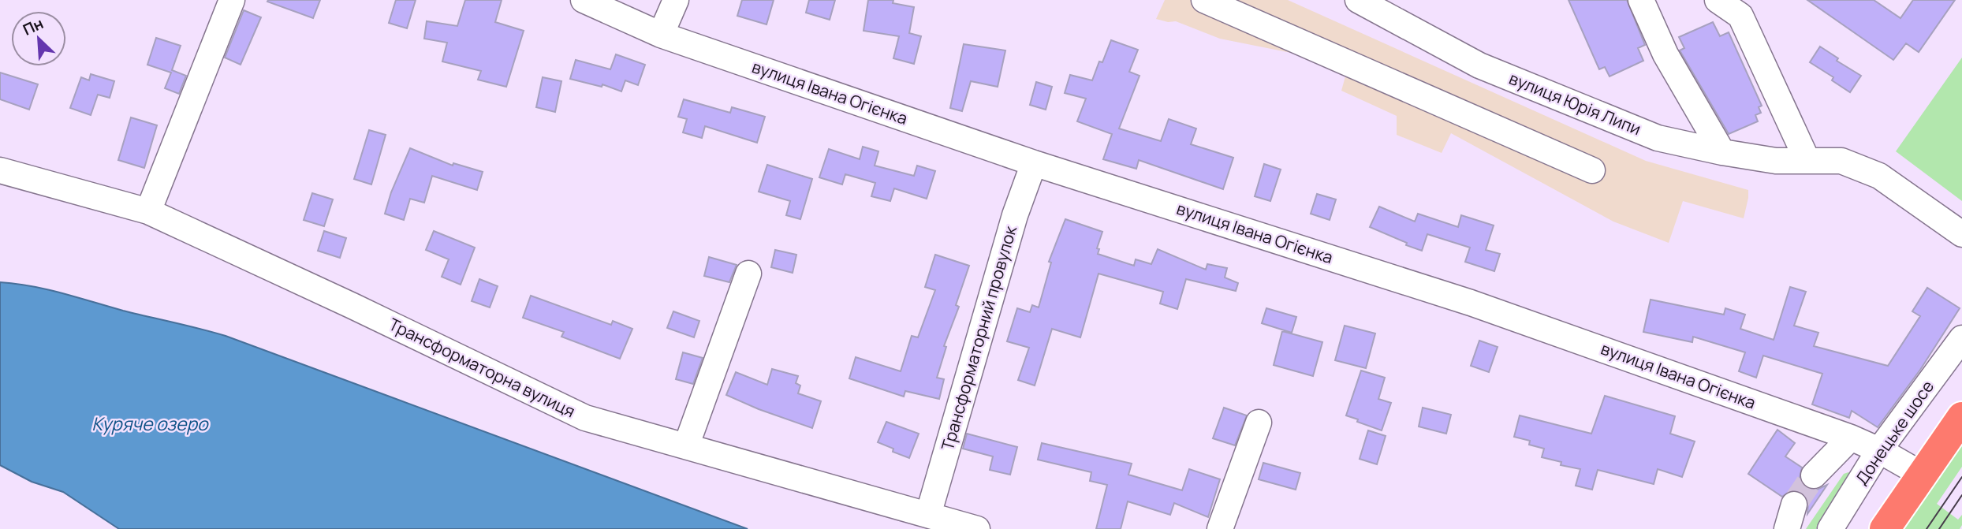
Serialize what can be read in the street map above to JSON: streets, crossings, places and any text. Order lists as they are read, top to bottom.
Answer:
{
  "streets": {
    "street": [
      "вулиця Івана Огієнка",
      "вулиця Юрія Липи",
      "Трансформаторний провулок",
      "Трансформаторна вулиця",
      "Донецьке шосе"
    ]
  },
  "crossings": [
    ["вулиця Івана Огієнка", "Трансформаторний провулок"],
    ["вулиця Івана Огієнка", "Донецьке шосе"],
    ["Трансформаторний провулок", "Трансформаторна вулиця"]
  ],
  "water": ["Куряче озеро"],
  "north": "top left"
}
